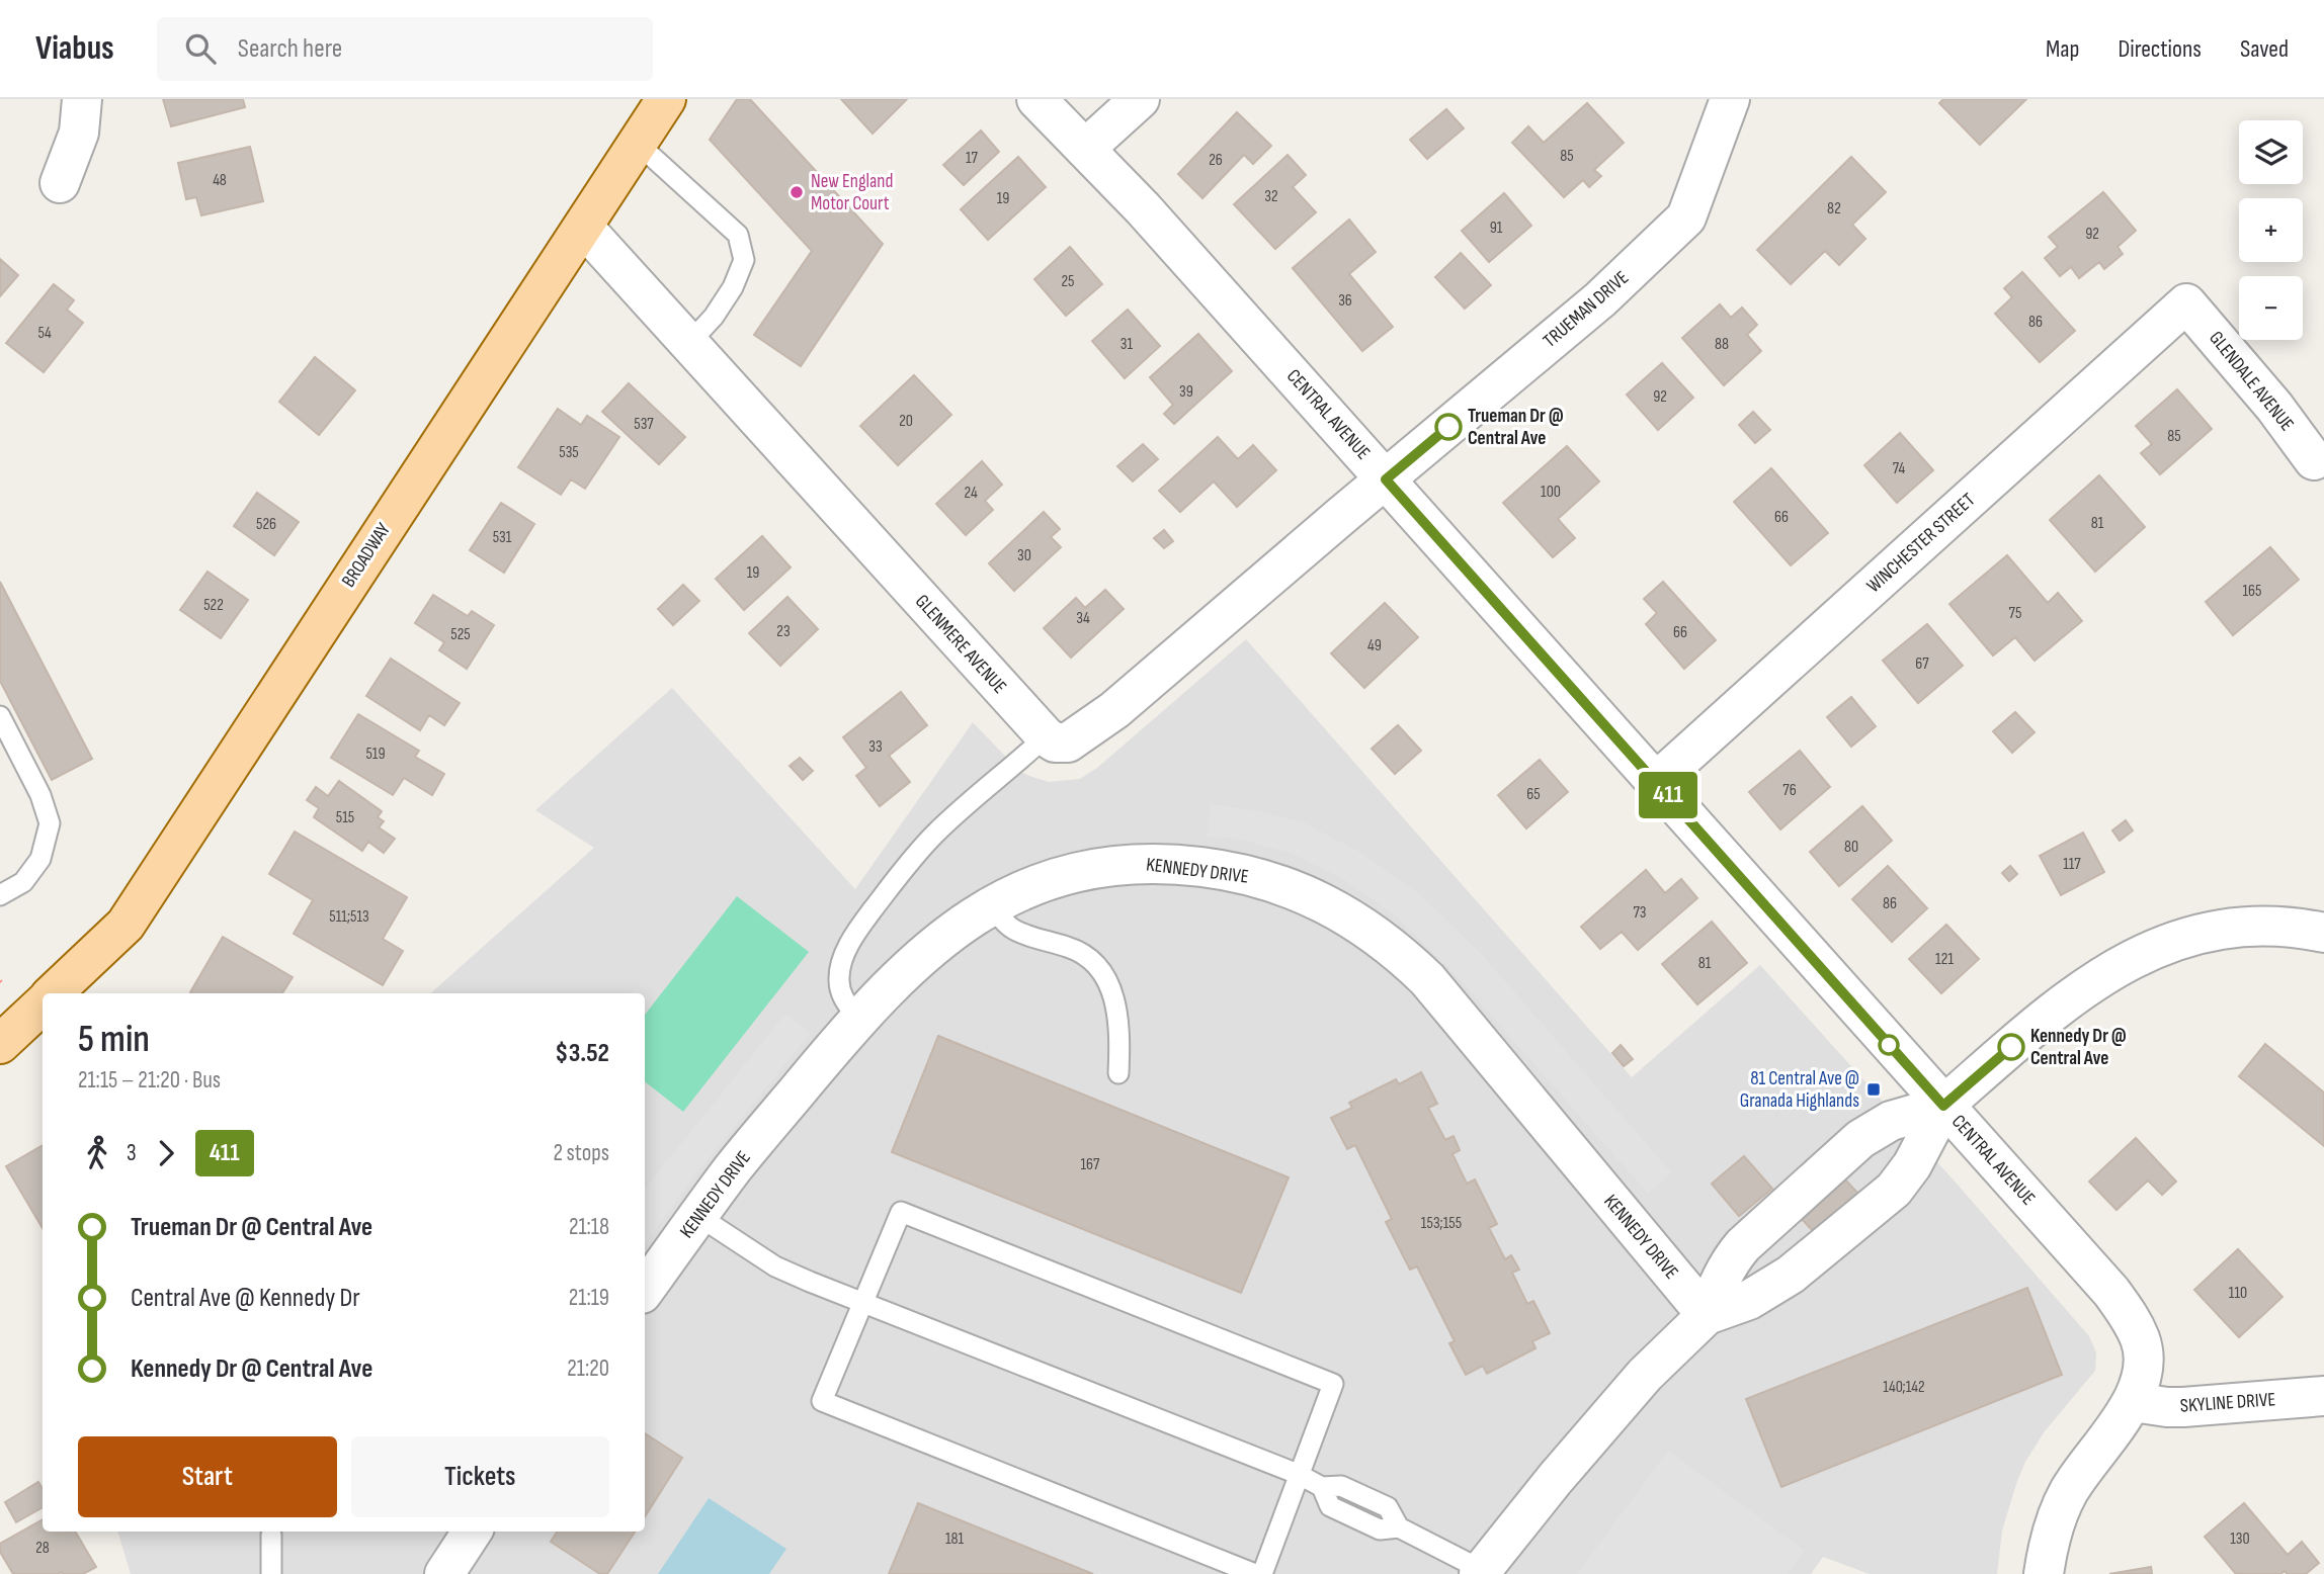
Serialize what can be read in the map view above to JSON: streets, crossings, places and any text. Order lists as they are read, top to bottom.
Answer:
{
  "streets": {
    "main road": ["BROADWAY"],
    "street": [
      "TRUEMAN DRIVE",
      "GLENDALE AVENUE",
      "CENTRAL AVENUE",
      "WINCHESTER STREET",
      "GLENMERE AVENUE",
      "KENNEDY DRIVE",
      "SKYLINE DRIVE"
    ]
  },
  "crossings": [
    ["TRUEMAN DRIVE", "CENTRAL AVENUE"],
    ["GLENDALE AVENUE", "WINCHESTER STREET"],
    ["CENTRAL AVENUE", "WINCHESTER STREET"],
    ["CENTRAL AVENUE", "SKYLINE DRIVE"],
    ["BROADWAY", "GLENMERE AVENUE"]
  ],
  "places": {
    "other": ["New England Motor Court", "Trueman Dr @ Central Ave", "Kennedy Dr @ Central Ave"],
    "transit": ["81 Central Ave @ Granada Highlands"]
  },
  "lines": ["bus line 411"],
  "house_numbers": [
    "85",
    "17",
    "26",
    "48",
    "32",
    "19",
    "82",
    "91",
    "92",
    "25",
    "36",
    "86",
    "54",
    "31",
    "88",
    "39",
    "92",
    "20",
    "537",
    "85",
    "535",
    "74",
    "100",
    "24",
    "66",
    "81",
    "526",
    "531",
    "30",
    "19",
    "165",
    "522",
    "75",
    "34",
    "23",
    "66",
    "525",
    "49",
    "67",
    "33",
    "519",
    "76",
    "65",
    "515",
    "80",
    "117",
    "86",
    "73",
    "511;513",
    "121",
    "81",
    "167",
    "153;155",
    "110",
    "140;142",
    "181",
    "130",
    "28"
  ],
  "page": {
    "header": "Viabus",
    "search": "Search here",
    "nav": ["Map", "Directions", "Saved"],
    "on_map": "411",
    "map_buttons": ["+", "−"],
    "heading": ["5 min", "21:15 – 21:20 · Bus", "$3.52"],
    "legs": ["3", "411", "2 stops"],
    "list": [
      {
        "name": "Trueman Dr @ Central Ave",
        "value": "21:18"
      },
      {
        "name": "Central Ave @ Kennedy Dr",
        "value": "21:19"
      },
      {
        "name": "Kennedy Dr @ Central Ave",
        "value": "21:20"
      }
    ],
    "buttons": ["Start", "Tickets"]
  }
}
